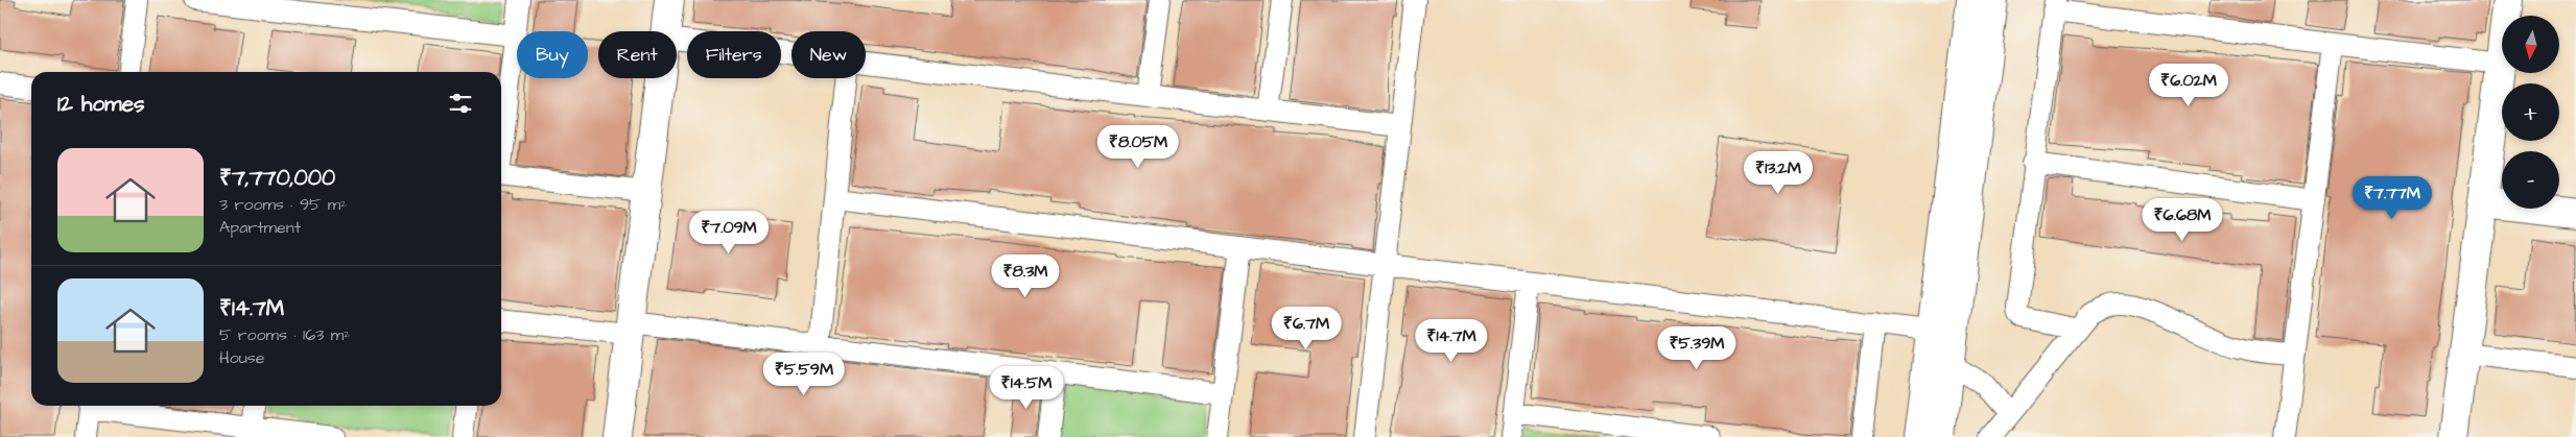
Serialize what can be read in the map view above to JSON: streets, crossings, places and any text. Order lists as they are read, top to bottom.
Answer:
{
  "north": "bottom",
  "page": {
    "map_buttons": ["+", "−"],
    "chip": [
      "Buy",
      "Rent",
      "Filters",
      "New"
    ],
    "price": [
      "₹6.02M",
      "₹8.05M",
      "₹13.2M",
      "₹7.77M",
      "₹6.68M",
      "₹7.09M",
      "₹8.3M",
      "₹6.7M",
      "₹14.7M",
      "₹5.39M",
      "₹5.59M",
      "₹14.5M"
    ],
    "heading": "12 homes",
    "list": [
      {
        "name": "₹7,770,000",
        "note": "3 rooms · 95 m² · Apartment"
      },
      {
        "name": "₹14.7M",
        "note": "5 rooms · 163 m² · House"
      }
    ]
  }
}
